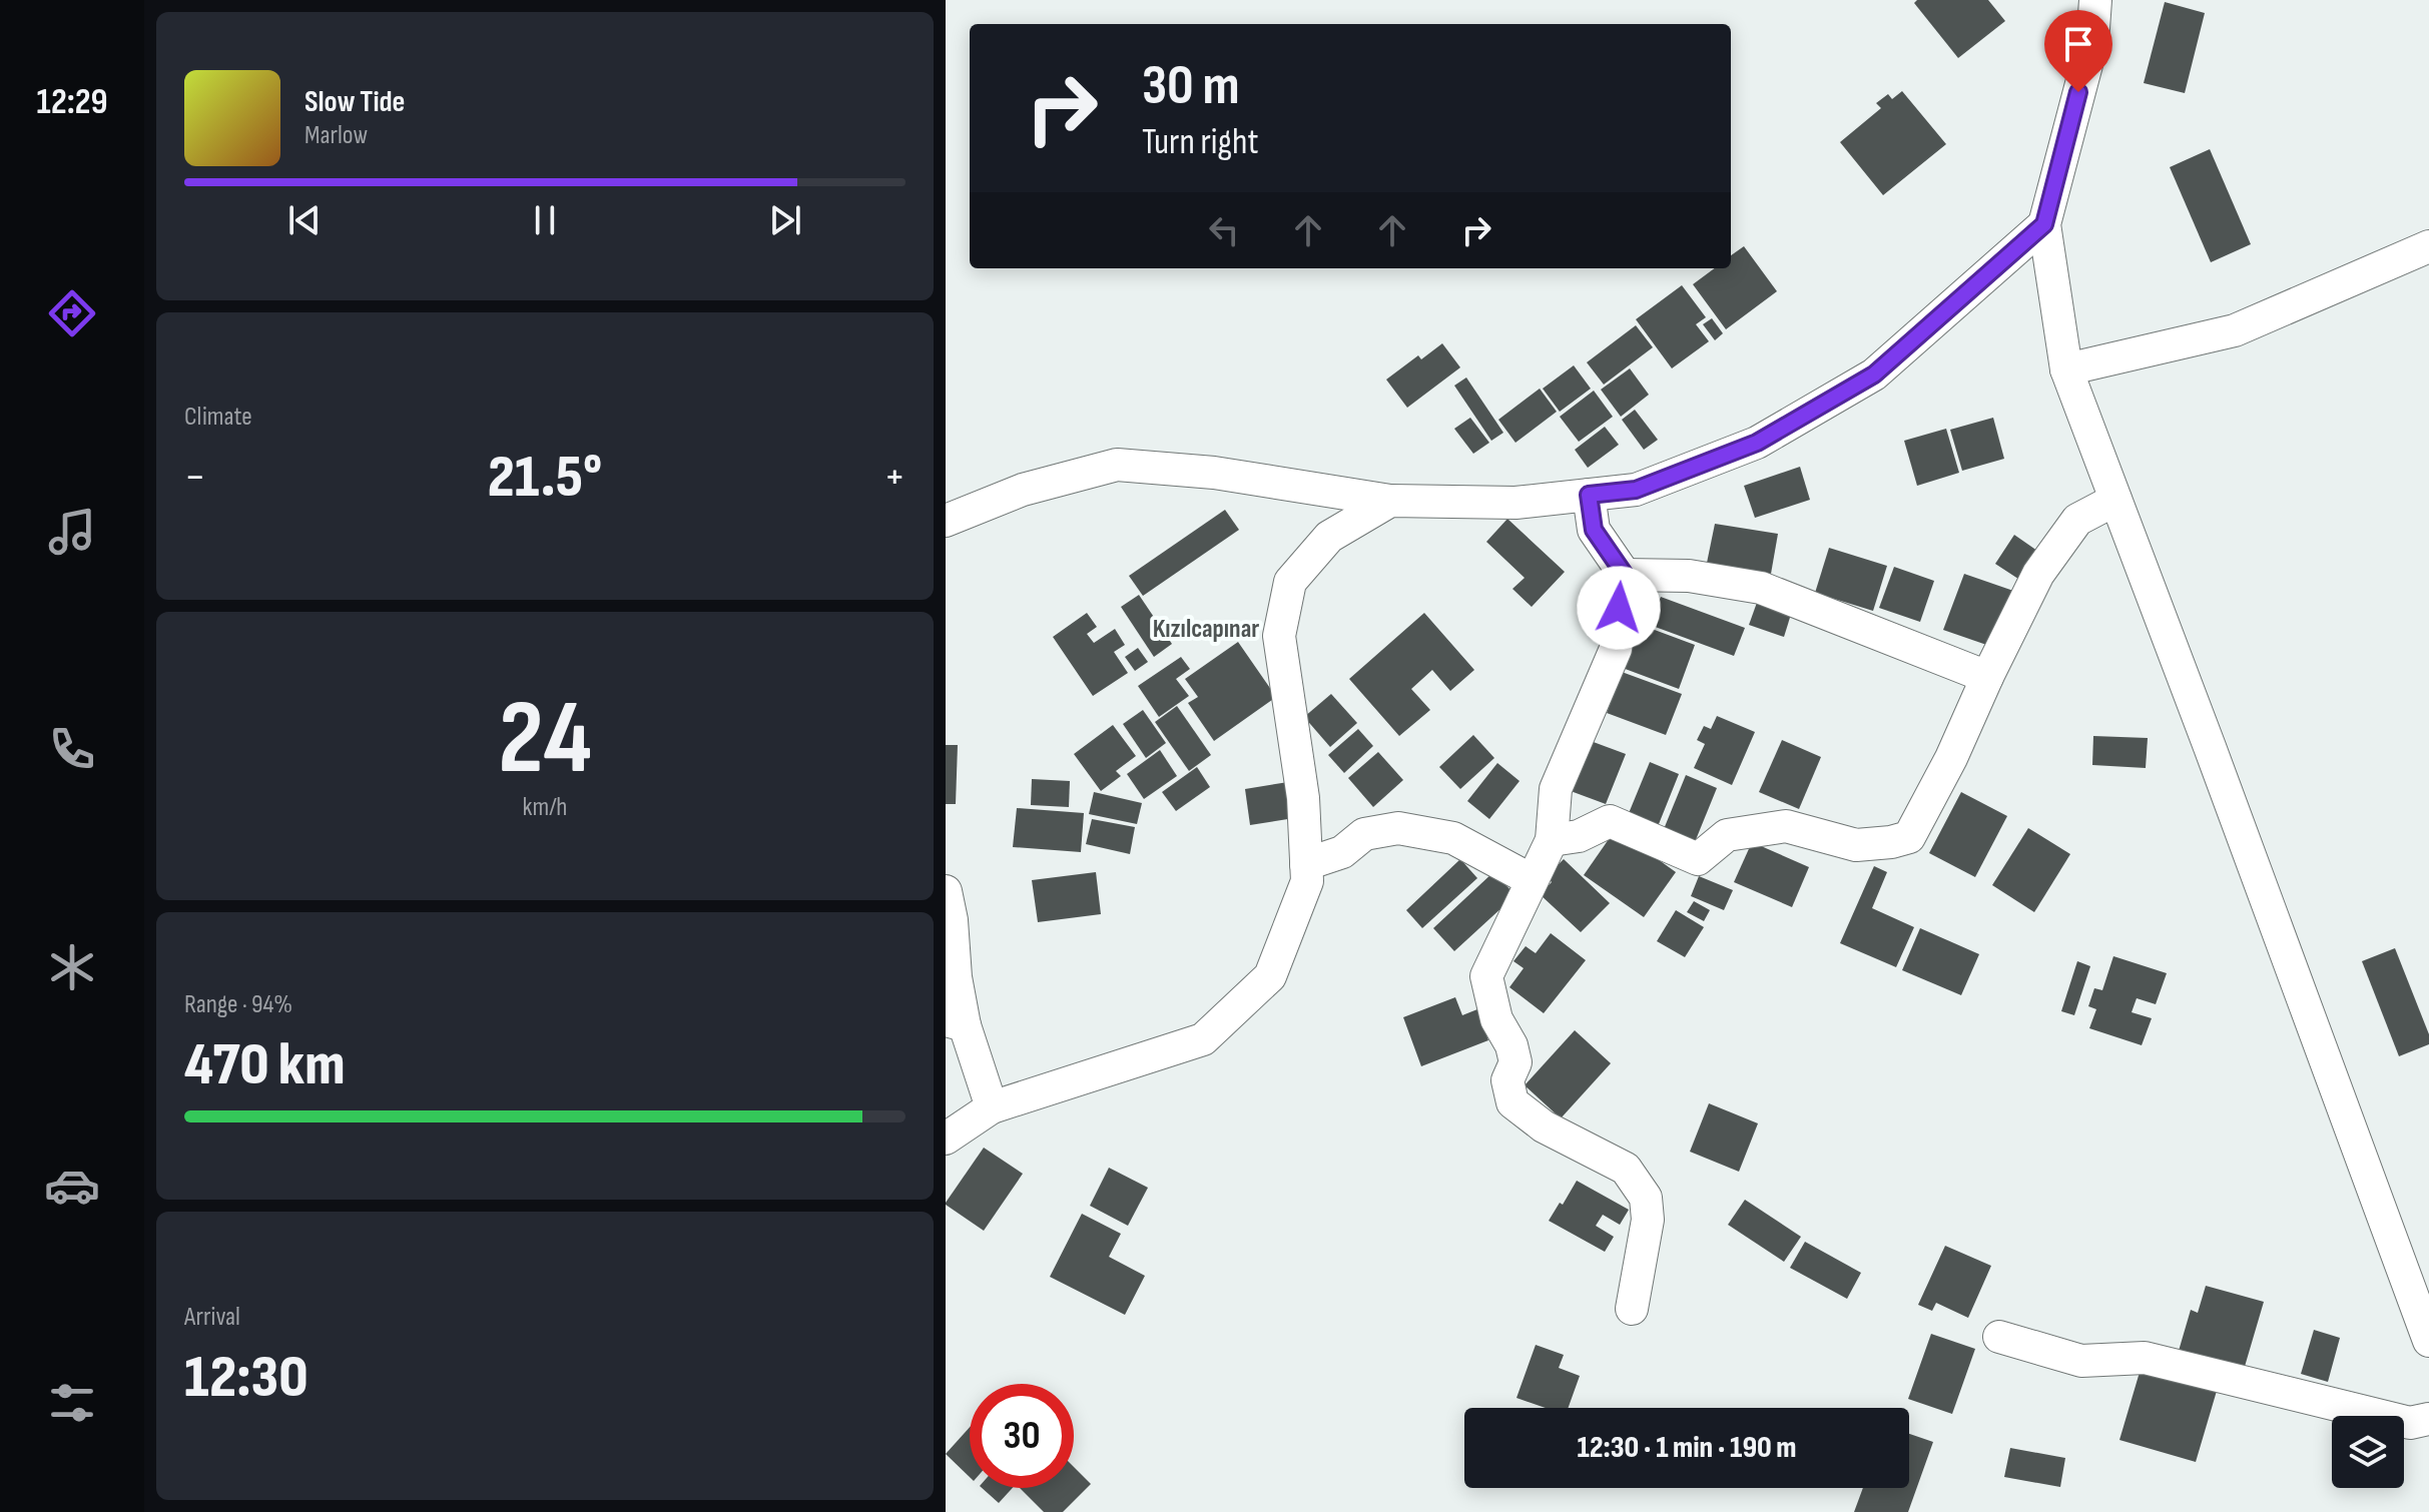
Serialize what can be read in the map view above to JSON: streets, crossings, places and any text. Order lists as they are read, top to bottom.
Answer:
{
  "districts": ["Kızılcapınar"],
  "page": {
    "tabs": "12:29",
    "turn": ["30 m", "Turn right"],
    "song": ["Slow Tide", "Marlow"],
    "tile": [
      "Climate",
      ["24", "km/h"],
      ["Range · 94%", "470 km"],
      ["Arrival", "12:30"]
    ],
    "heat": ["−", "21.5°", "+"],
    "limit": "30",
    "trip": "12:30 · 1 min · 190 m"
  }
}
